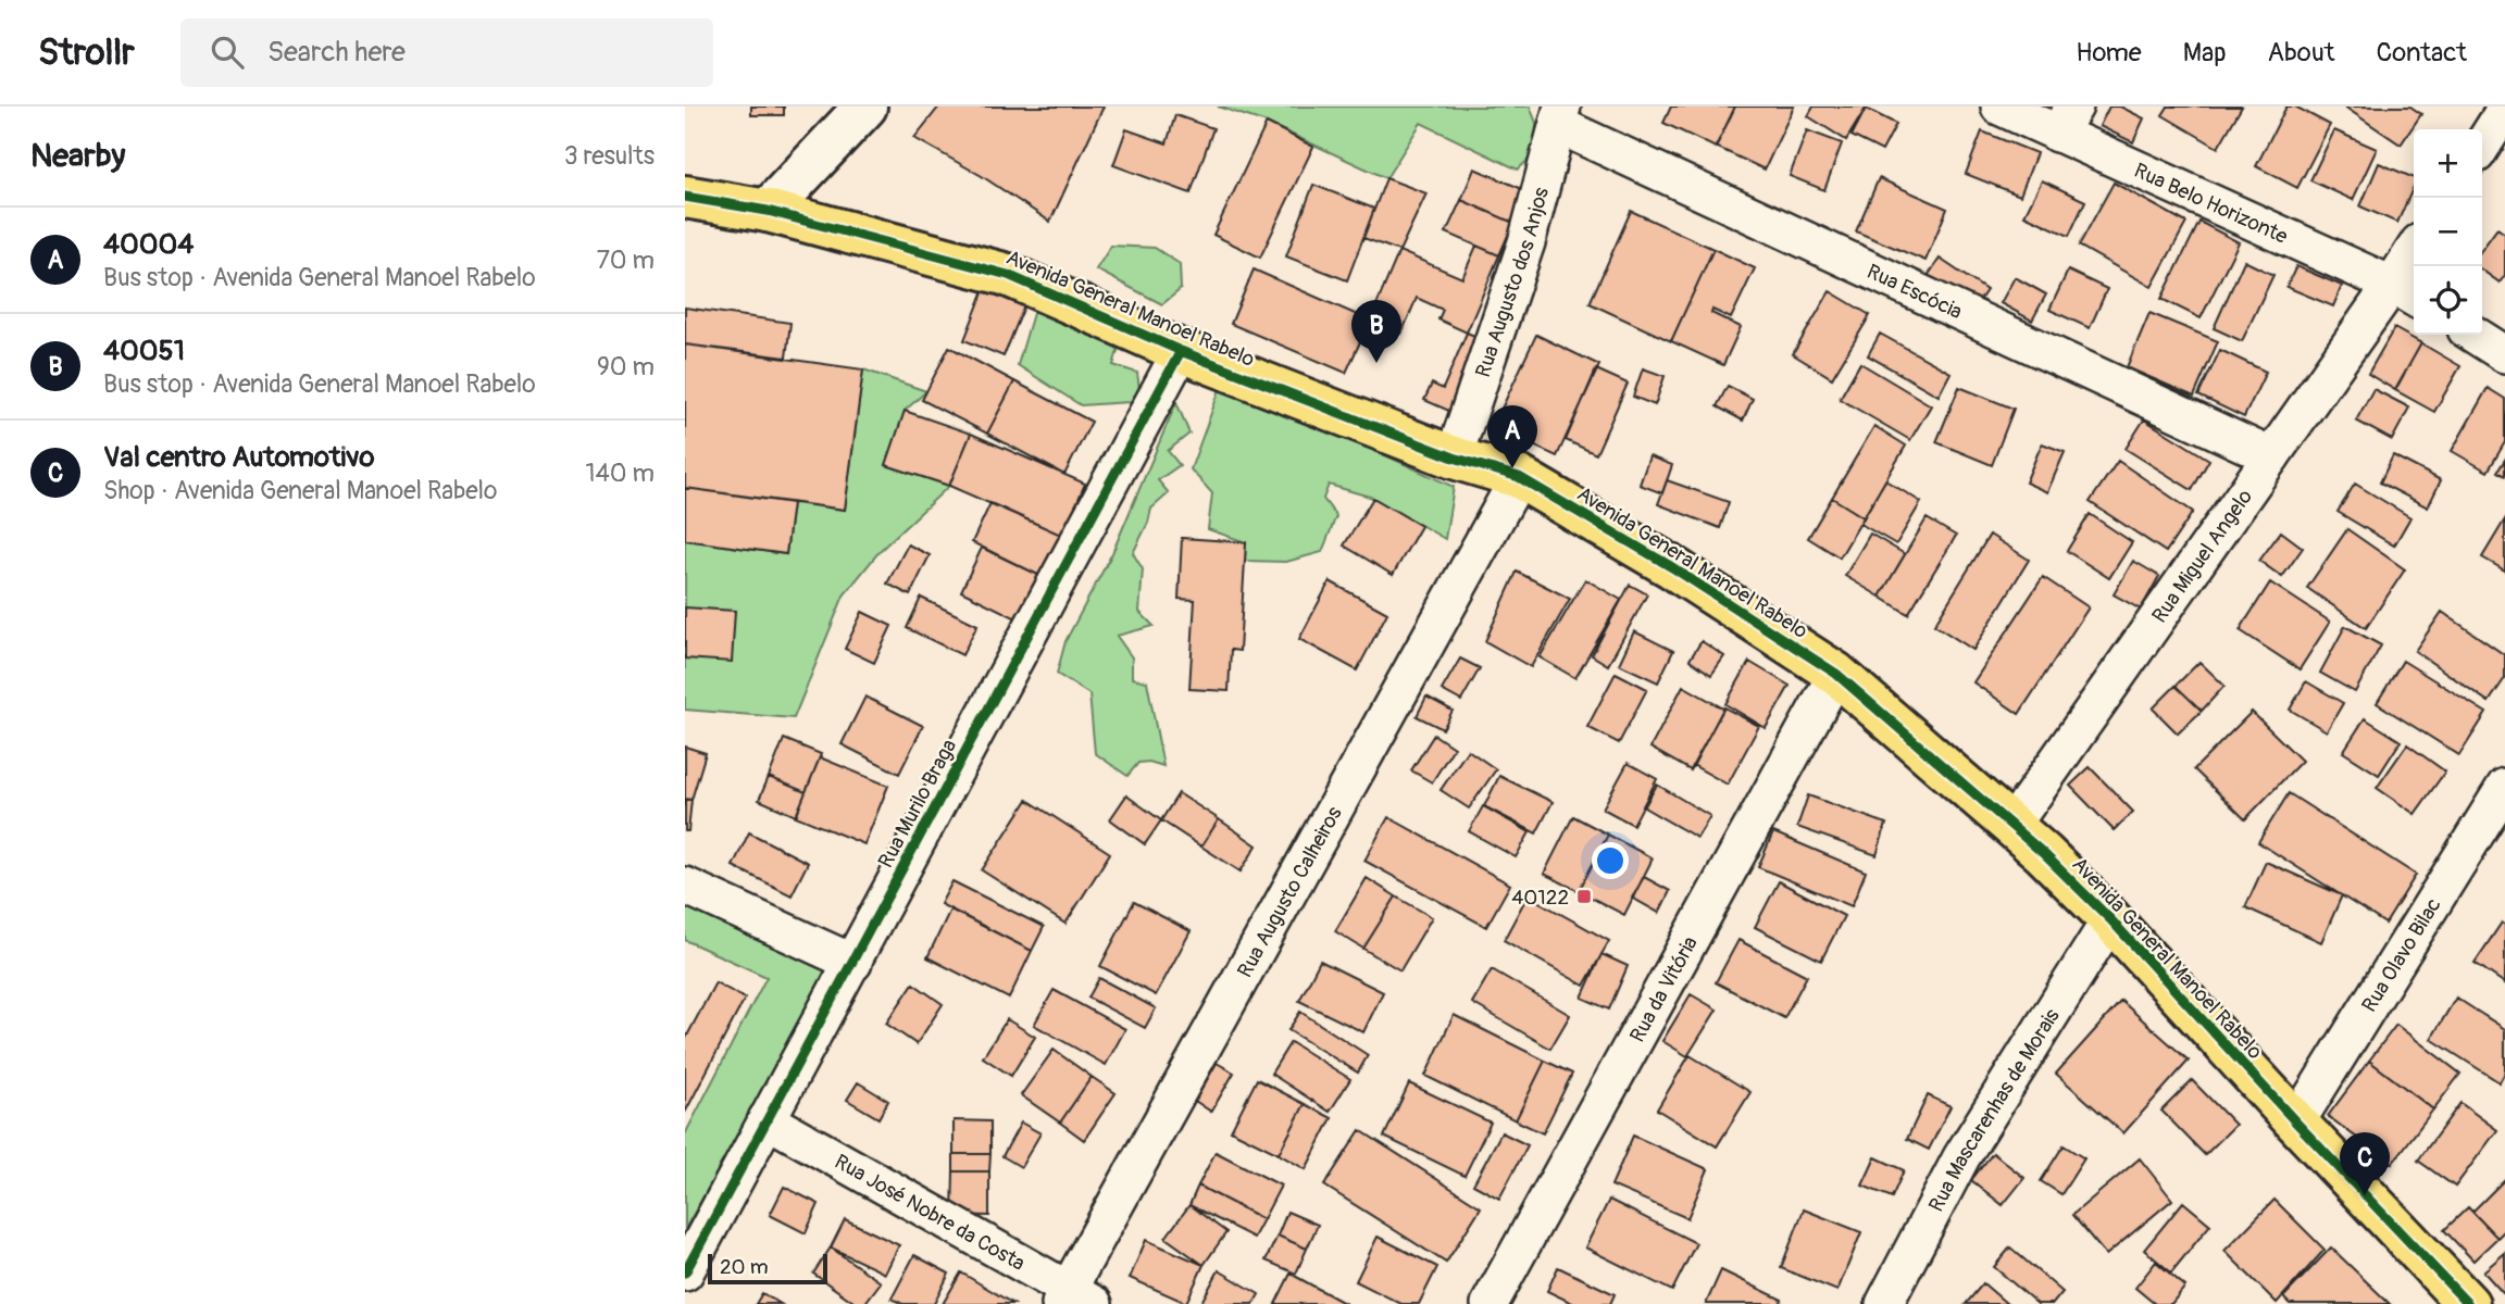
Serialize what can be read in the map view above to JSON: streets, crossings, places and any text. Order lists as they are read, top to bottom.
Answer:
{
  "streets": {
    "main road": ["Avenida General Manoel Rabelo"],
    "street": [
      "Rua Belo Horizonte",
      "Rua Augusto dos Anjos",
      "Rua Escócia",
      "Rua Miguel Angelo",
      "Rua Murilo Braga",
      "Rua Augusto Calheiros",
      "Rua Olavo Bilac",
      "Rua da Vitória",
      "Rua Mascarenhas de Morais",
      "Rua José Nobre da Costa"
    ]
  },
  "crossings": [
    ["Rua Belo Horizonte", "Rua Miguel Angelo"],
    ["Rua Augusto dos Anjos", "Rua Escócia"],
    ["Rua Augusto dos Anjos", "Avenida General Manoel Rabelo"],
    ["Rua Escócia", "Rua Miguel Angelo"],
    ["Avenida General Manoel Rabelo", "Rua Miguel Angelo"],
    ["Avenida General Manoel Rabelo", "Rua Murilo Braga"],
    ["Avenida General Manoel Rabelo", "Rua Augusto Calheiros"],
    ["Avenida General Manoel Rabelo", "Rua Olavo Bilac"],
    ["Avenida General Manoel Rabelo", "Rua da Vitória"],
    ["Avenida General Manoel Rabelo", "Rua Mascarenhas de Morais"],
    ["Rua Murilo Braga", "Rua José Nobre da Costa"],
    ["Rua Augusto Calheiros", "Rua José Nobre da Costa"]
  ],
  "places": {
    "transit": ["40122"]
  },
  "scale_bar": "20 m",
  "page": {
    "header": "Strollr",
    "search": "Search here",
    "nav": [
      "Home",
      "Map",
      "About",
      "Contact"
    ],
    "heading": ["Nearby", "3 results"],
    "map_buttons": ["+", "−"],
    "list": [
      {
        "mark": "A",
        "name": "40004",
        "note": "Bus stop · Avenida General Manoel Rabelo",
        "value": "70 m"
      },
      {
        "mark": "B",
        "name": "40051",
        "note": "Bus stop · Avenida General Manoel Rabelo",
        "value": "90 m"
      },
      {
        "mark": "C",
        "name": "Val centro Automotivo",
        "note": "Shop · Avenida General Manoel Rabelo",
        "value": "140 m"
      }
    ],
    "pins": ["B", "A", "C"],
    "scale": "20 m"
  }
}
